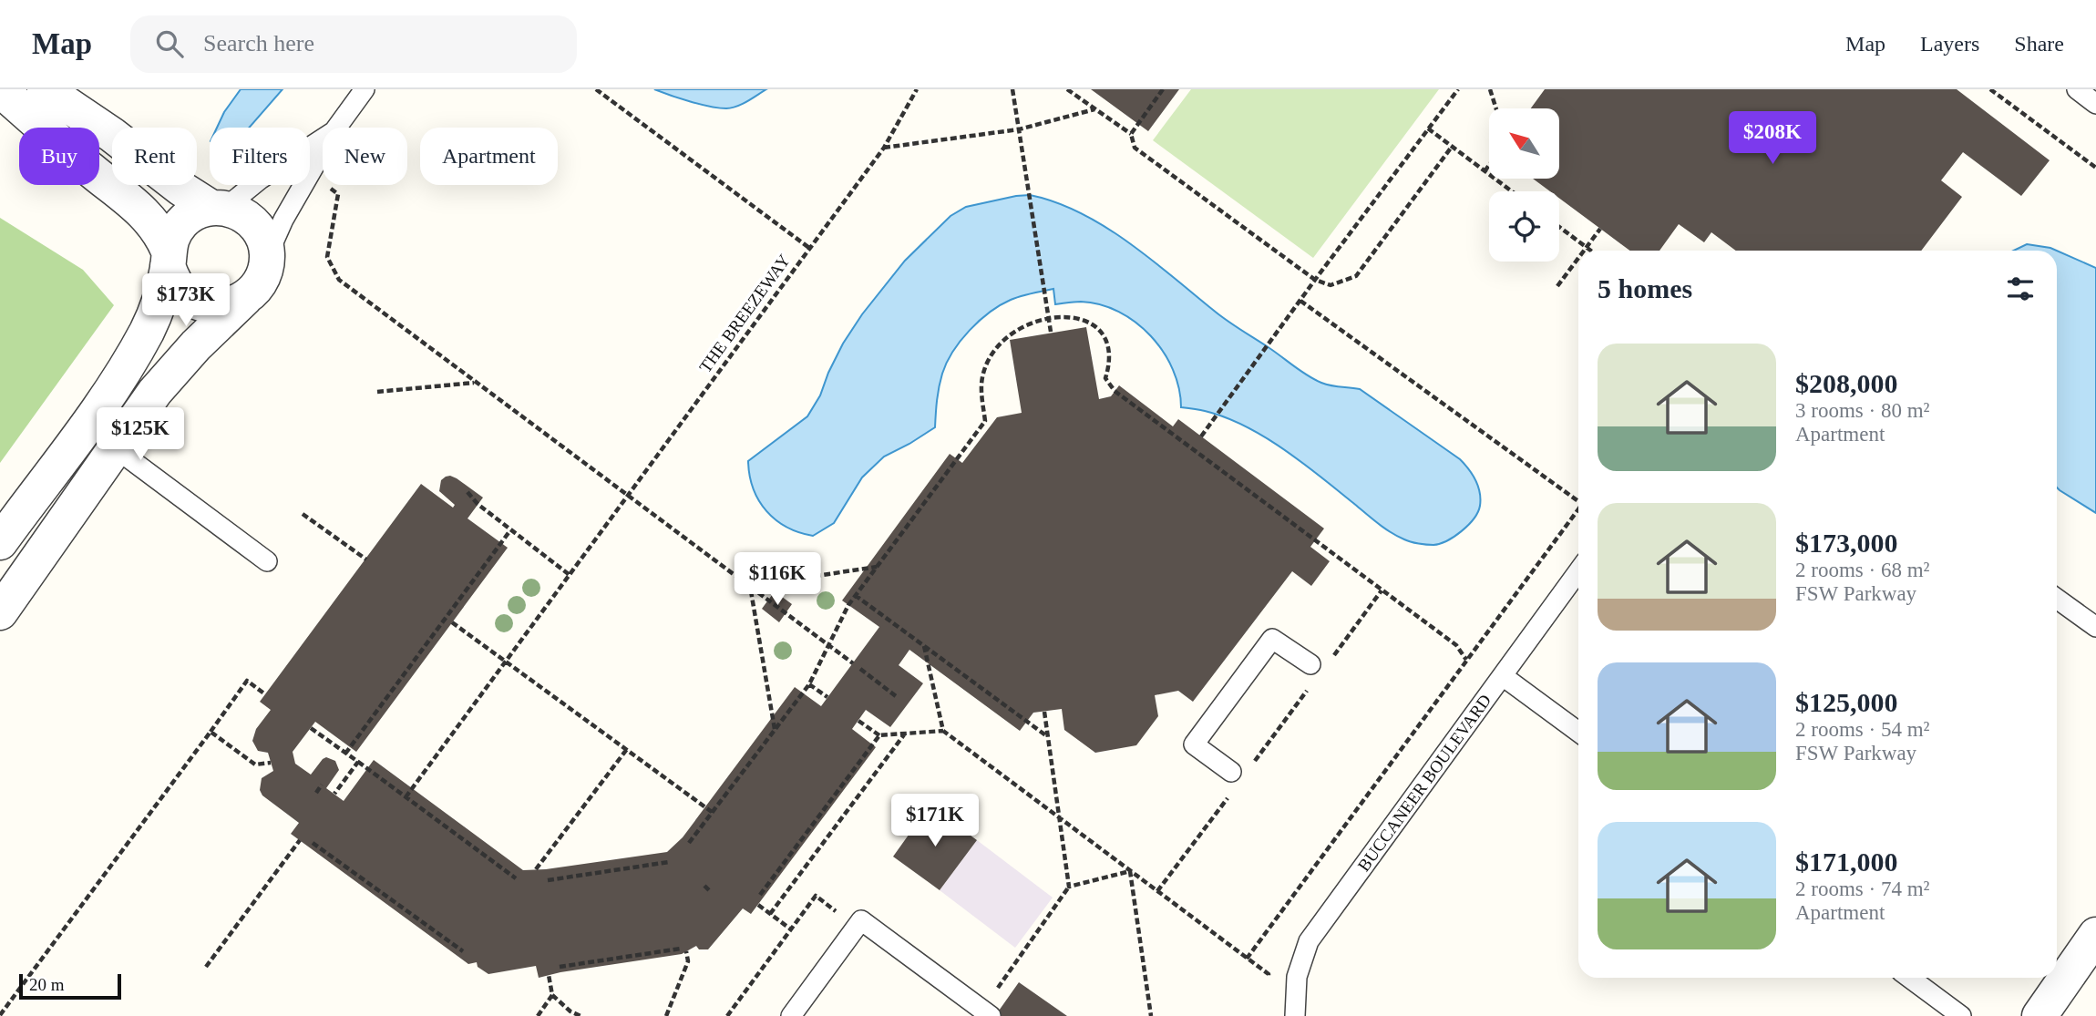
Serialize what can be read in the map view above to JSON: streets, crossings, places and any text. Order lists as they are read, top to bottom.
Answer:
{
  "streets": {
    "lane": ["BUCCANEER BOULEVARD"],
    "path": ["THE BREEZEWAY"]
  },
  "scale_bar": "20 m",
  "north": "top left",
  "page": {
    "header": "Map",
    "search": "Search here",
    "nav": ["Map", "Layers", "Share"],
    "price": [
      "$208K",
      "$173K",
      "$125K",
      "$116K",
      "$171K"
    ],
    "chip": [
      "Buy",
      "Rent",
      "Filters",
      "New",
      "Apartment"
    ],
    "heading": "5 homes",
    "list": [
      {
        "name": "$208,000",
        "note": "3 rooms · 80 m² · Apartment"
      },
      {
        "name": "$173,000",
        "note": "2 rooms · 68 m² · FSW Parkway"
      },
      {
        "name": "$125,000",
        "note": "2 rooms · 54 m² · FSW Parkway"
      },
      {
        "name": "$171,000",
        "note": "2 rooms · 74 m² · Apartment"
      }
    ],
    "scale": "20 m"
  }
}
